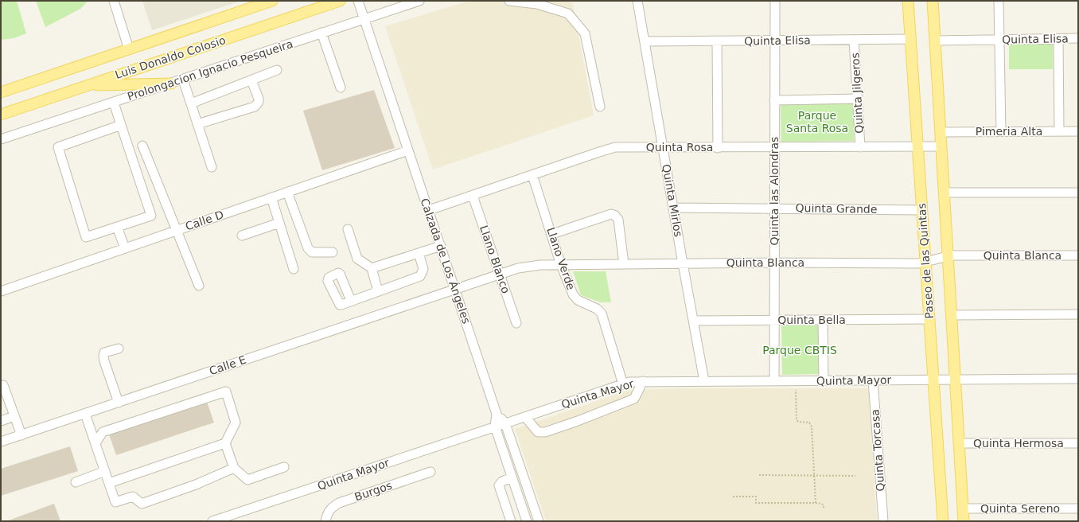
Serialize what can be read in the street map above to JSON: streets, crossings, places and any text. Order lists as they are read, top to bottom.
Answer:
{
  "streets": {
    "main road": ["Luis Donaldo Colosio", "Paseo de las Quintas"],
    "street": [
      "Quinta Elisa",
      "Prolongacion Ignacio Pesqueira",
      "Quinta Jilgeros",
      "Pimeria Alta",
      "Quinta Rosa",
      "Quinta las Alondras",
      "Quinta Mirlos",
      "Quinta Grande",
      "Calle D",
      "Quinta Blanca",
      "Llano Verde",
      "Llano Blanco",
      "Calzada de Los Ángeles",
      "Quinta Bella",
      "Calle E",
      "Quinta Mayor",
      "Quinta Hermosa",
      "Quinta Torcasa",
      "Burgos",
      "Quinta Sereno"
    ]
  },
  "crossings": [
    ["Quinta Elisa", "Quinta Jilgeros"],
    ["Quinta Elisa", "Quinta las Alondras"],
    ["Quinta Elisa", "Quinta Mirlos"],
    ["Quinta Elisa", "Paseo de las Quintas"],
    ["Prolongacion Ignacio Pesqueira", "Calzada de Los Ángeles"],
    ["Quinta Jilgeros", "Quinta Rosa"],
    ["Pimeria Alta", "Paseo de las Quintas"],
    ["Quinta Rosa", "Quinta las Alondras"],
    ["Quinta Rosa", "Quinta Mirlos"],
    ["Quinta Rosa", "Llano Verde"],
    ["Quinta Rosa", "Llano Blanco"],
    ["Quinta Rosa", "Calzada de Los Ángeles"],
    ["Quinta Rosa", "Paseo de las Quintas"],
    ["Quinta las Alondras", "Quinta Grande"],
    ["Quinta las Alondras", "Quinta Blanca"],
    ["Quinta las Alondras", "Quinta Bella"],
    ["Quinta las Alondras", "Quinta Mayor"],
    ["Quinta Mirlos", "Quinta Grande"],
    ["Quinta Mirlos", "Quinta Blanca"],
    ["Quinta Mirlos", "Quinta Bella"],
    ["Quinta Mirlos", "Quinta Mayor"],
    ["Quinta Grande", "Paseo de las Quintas"],
    ["Calle D", "Calzada de Los Ángeles"],
    ["Quinta Blanca", "Llano Verde"],
    ["Quinta Blanca", "Llano Blanco"],
    ["Quinta Blanca", "Calzada de Los Ángeles"],
    ["Quinta Blanca", "Paseo de las Quintas"],
    ["Quinta Blanca", "Calle E"],
    ["Llano Verde", "Quinta Mayor"],
    ["Calzada de Los Ángeles", "Calle E"],
    ["Calzada de Los Ángeles", "Quinta Mayor"],
    ["Paseo de las Quintas", "Quinta Bella"],
    ["Paseo de las Quintas", "Quinta Mayor"],
    ["Paseo de las Quintas", "Quinta Hermosa"],
    ["Paseo de las Quintas", "Quinta Sereno"],
    ["Quinta Mayor", "Quinta Torcasa"]
  ],
  "parks": ["Parque Santa Rosa", "Parque CBTIS"]
}
